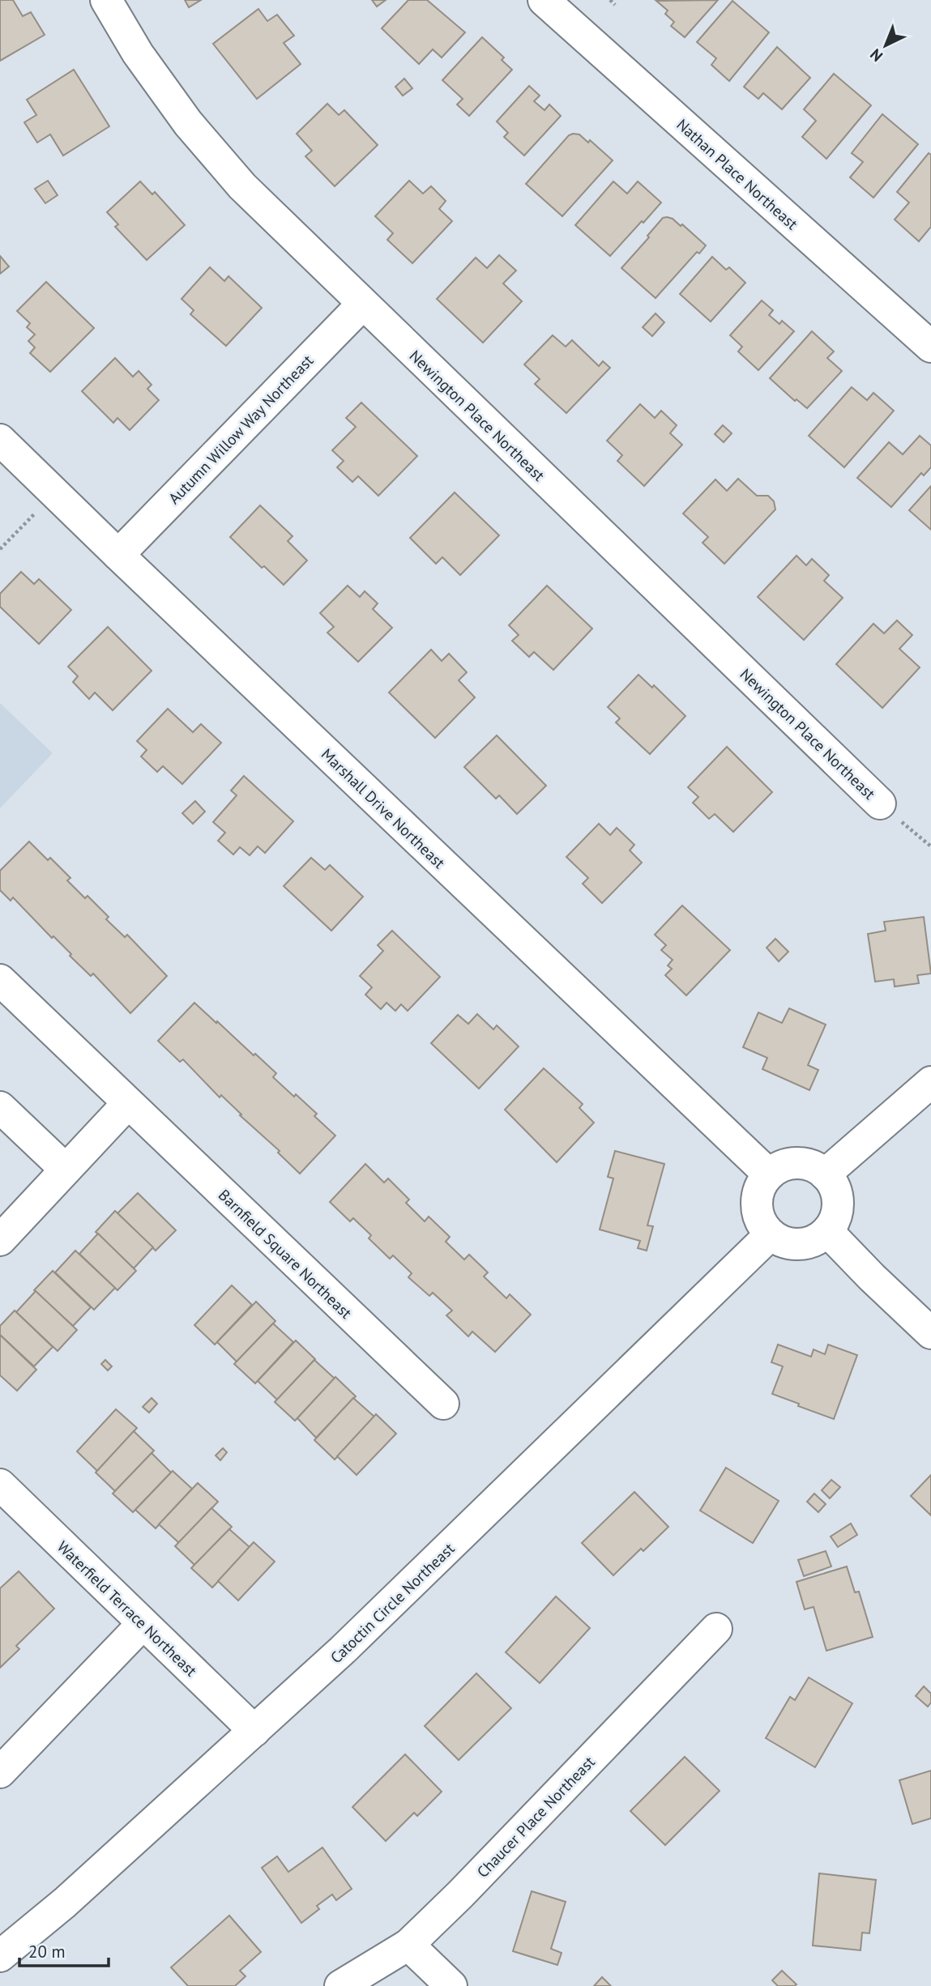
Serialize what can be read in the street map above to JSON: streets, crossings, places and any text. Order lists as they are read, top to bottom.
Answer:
{
  "streets": {
    "street": [
      "Nathan Place Northeast",
      "Newington Place Northeast",
      "Autumn Willow Way Northeast",
      "Marshall Drive Northeast",
      "Barnfield Square Northeast",
      "Catoctin Circle Northeast",
      "Waterfield Terrace Northeast",
      "Chaucer Place Northeast"
    ]
  },
  "crossings": [
    ["Newington Place Northeast", "Autumn Willow Way Northeast"],
    ["Autumn Willow Way Northeast", "Marshall Drive Northeast"],
    ["Marshall Drive Northeast", "Catoctin Circle Northeast"],
    ["Catoctin Circle Northeast", "Waterfield Terrace Northeast"]
  ],
  "scale_bar": "20 m",
  "north": "bottom left"
}
